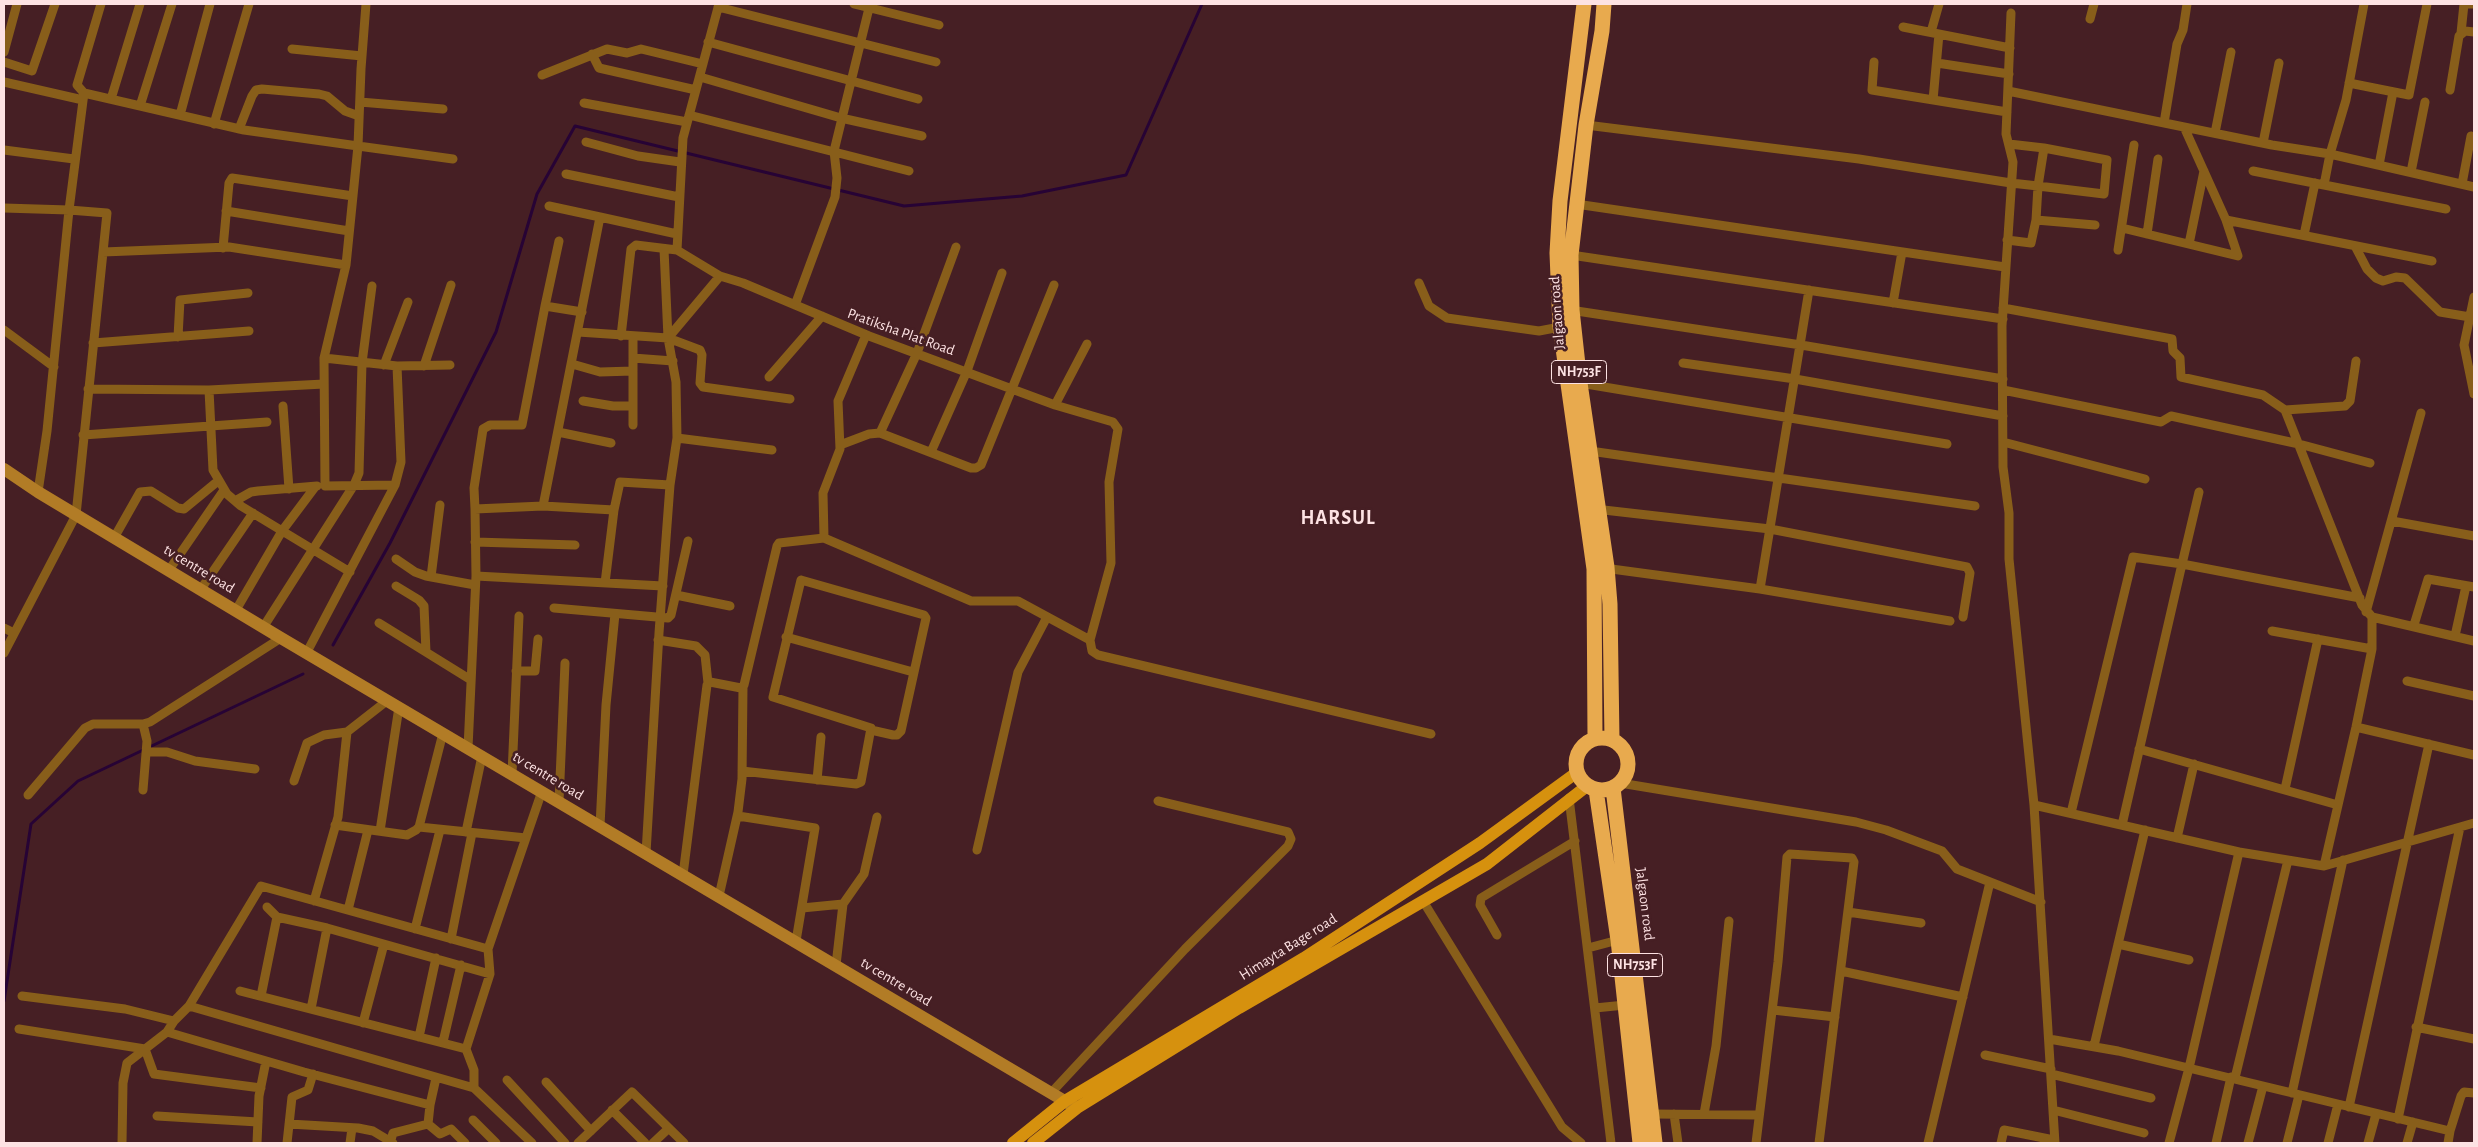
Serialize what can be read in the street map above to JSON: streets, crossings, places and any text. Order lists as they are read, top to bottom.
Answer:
{
  "streets": {
    "highway": ["Jalgaon road", "NH753F"],
    "main road": ["tv centre road", "Himayta Bage road"],
    "street": ["Pratiksha Plat Road"]
  },
  "crossings": [
    ["Jalgaon road", "Himayta Bage road"],
    ["tv centre road", "Himayta Bage road"]
  ],
  "districts": ["HARSUL"]
}
